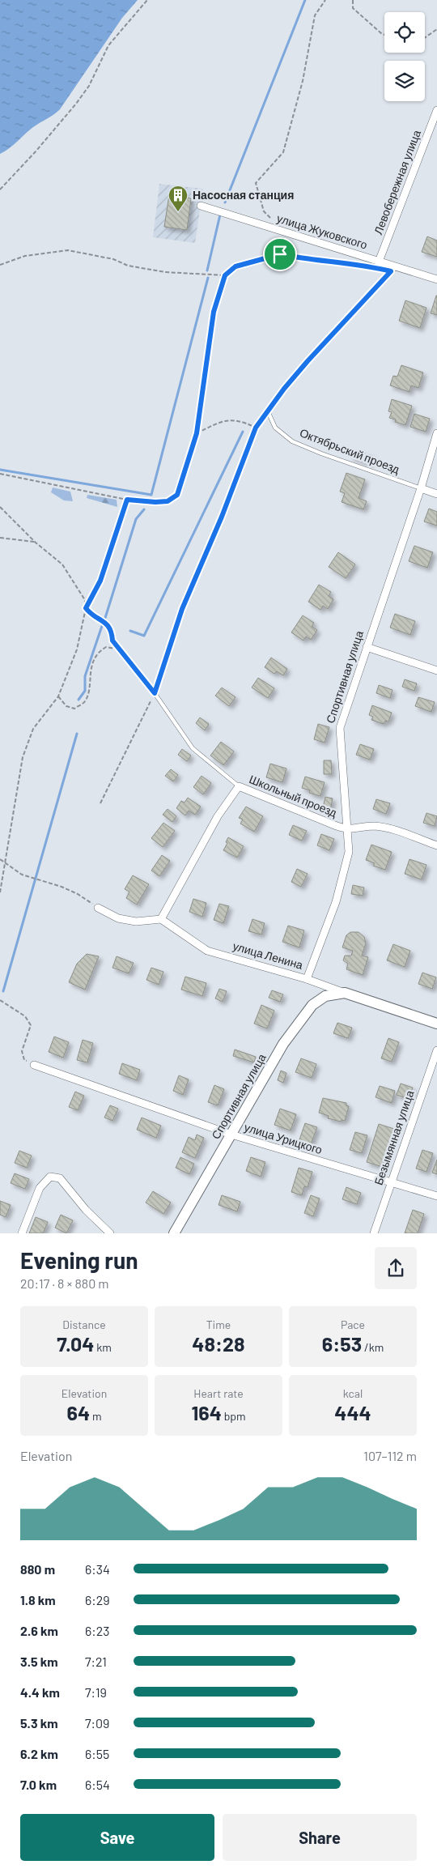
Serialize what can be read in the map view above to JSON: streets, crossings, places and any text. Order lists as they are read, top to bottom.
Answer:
{
  "streets": {
    "street": [
      "Левобережная улица",
      "улица Жуковского",
      "Октябрьский проезд",
      "Спортивная улица",
      "Школьный проезд",
      "улица Ленина",
      "Безымянная улица",
      "улица Урицкого"
    ]
  },
  "crossings": [
    ["Левобережная улица", "улица Жуковского"],
    ["Октябрьский проезд", "Спортивная улица"],
    ["Спортивная улица", "Школьный проезд"],
    ["Спортивная улица", "улица Ленина"],
    ["Спортивная улица", "улица Урицкого"],
    ["Безымянная улица", "улица Урицкого"]
  ],
  "places": {
    "building": ["Насосная станция"]
  },
  "page": {
    "heading": ["Evening run", "20:17 · 8 × 880 m"],
    "stats": [
      ["Distance", "7.04 km"],
      ["Time", "48:28"],
      ["Pace", "6:53 /km"],
      ["Elevation", "64 m"],
      ["Heart rate", "164 bpm"],
      ["kcal", "444"]
    ],
    "chart": ["Elevation", "107–112 m"],
    "list": [
      {
        "name": "880 m",
        "note": "6:34"
      },
      {
        "name": "1.8 km",
        "note": "6:29"
      },
      {
        "name": "2.6 km",
        "note": "6:23"
      },
      {
        "name": "3.5 km",
        "note": "7:21"
      },
      {
        "name": "4.4 km",
        "note": "7:19"
      },
      {
        "name": "5.3 km",
        "note": "7:09"
      },
      {
        "name": "6.2 km",
        "note": "6:55"
      },
      {
        "name": "7.0 km",
        "note": "6:54"
      }
    ],
    "buttons": ["Save", "Share"]
  }
}
